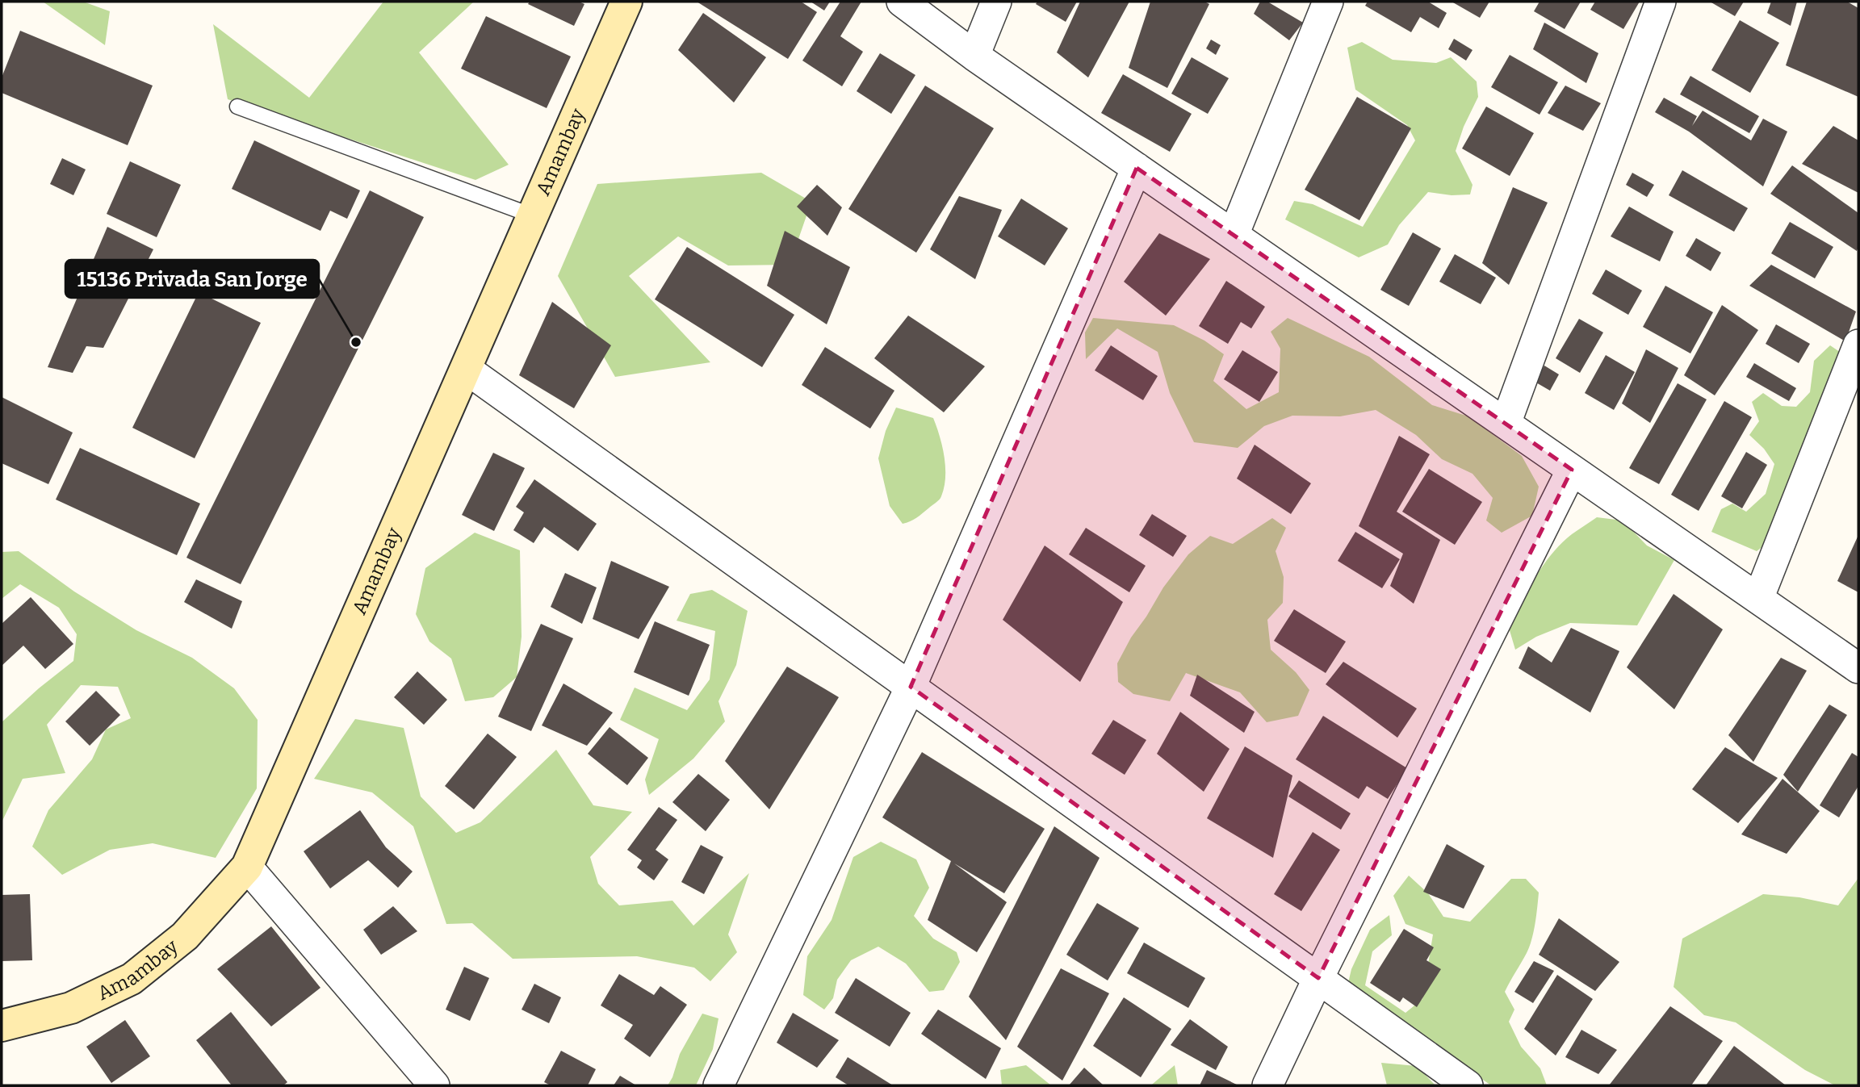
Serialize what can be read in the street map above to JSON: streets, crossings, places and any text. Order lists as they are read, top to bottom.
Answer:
{
  "streets": {
    "street": ["Amambay"]
  },
  "places": ["15136 Privada San Jorge"]
}
